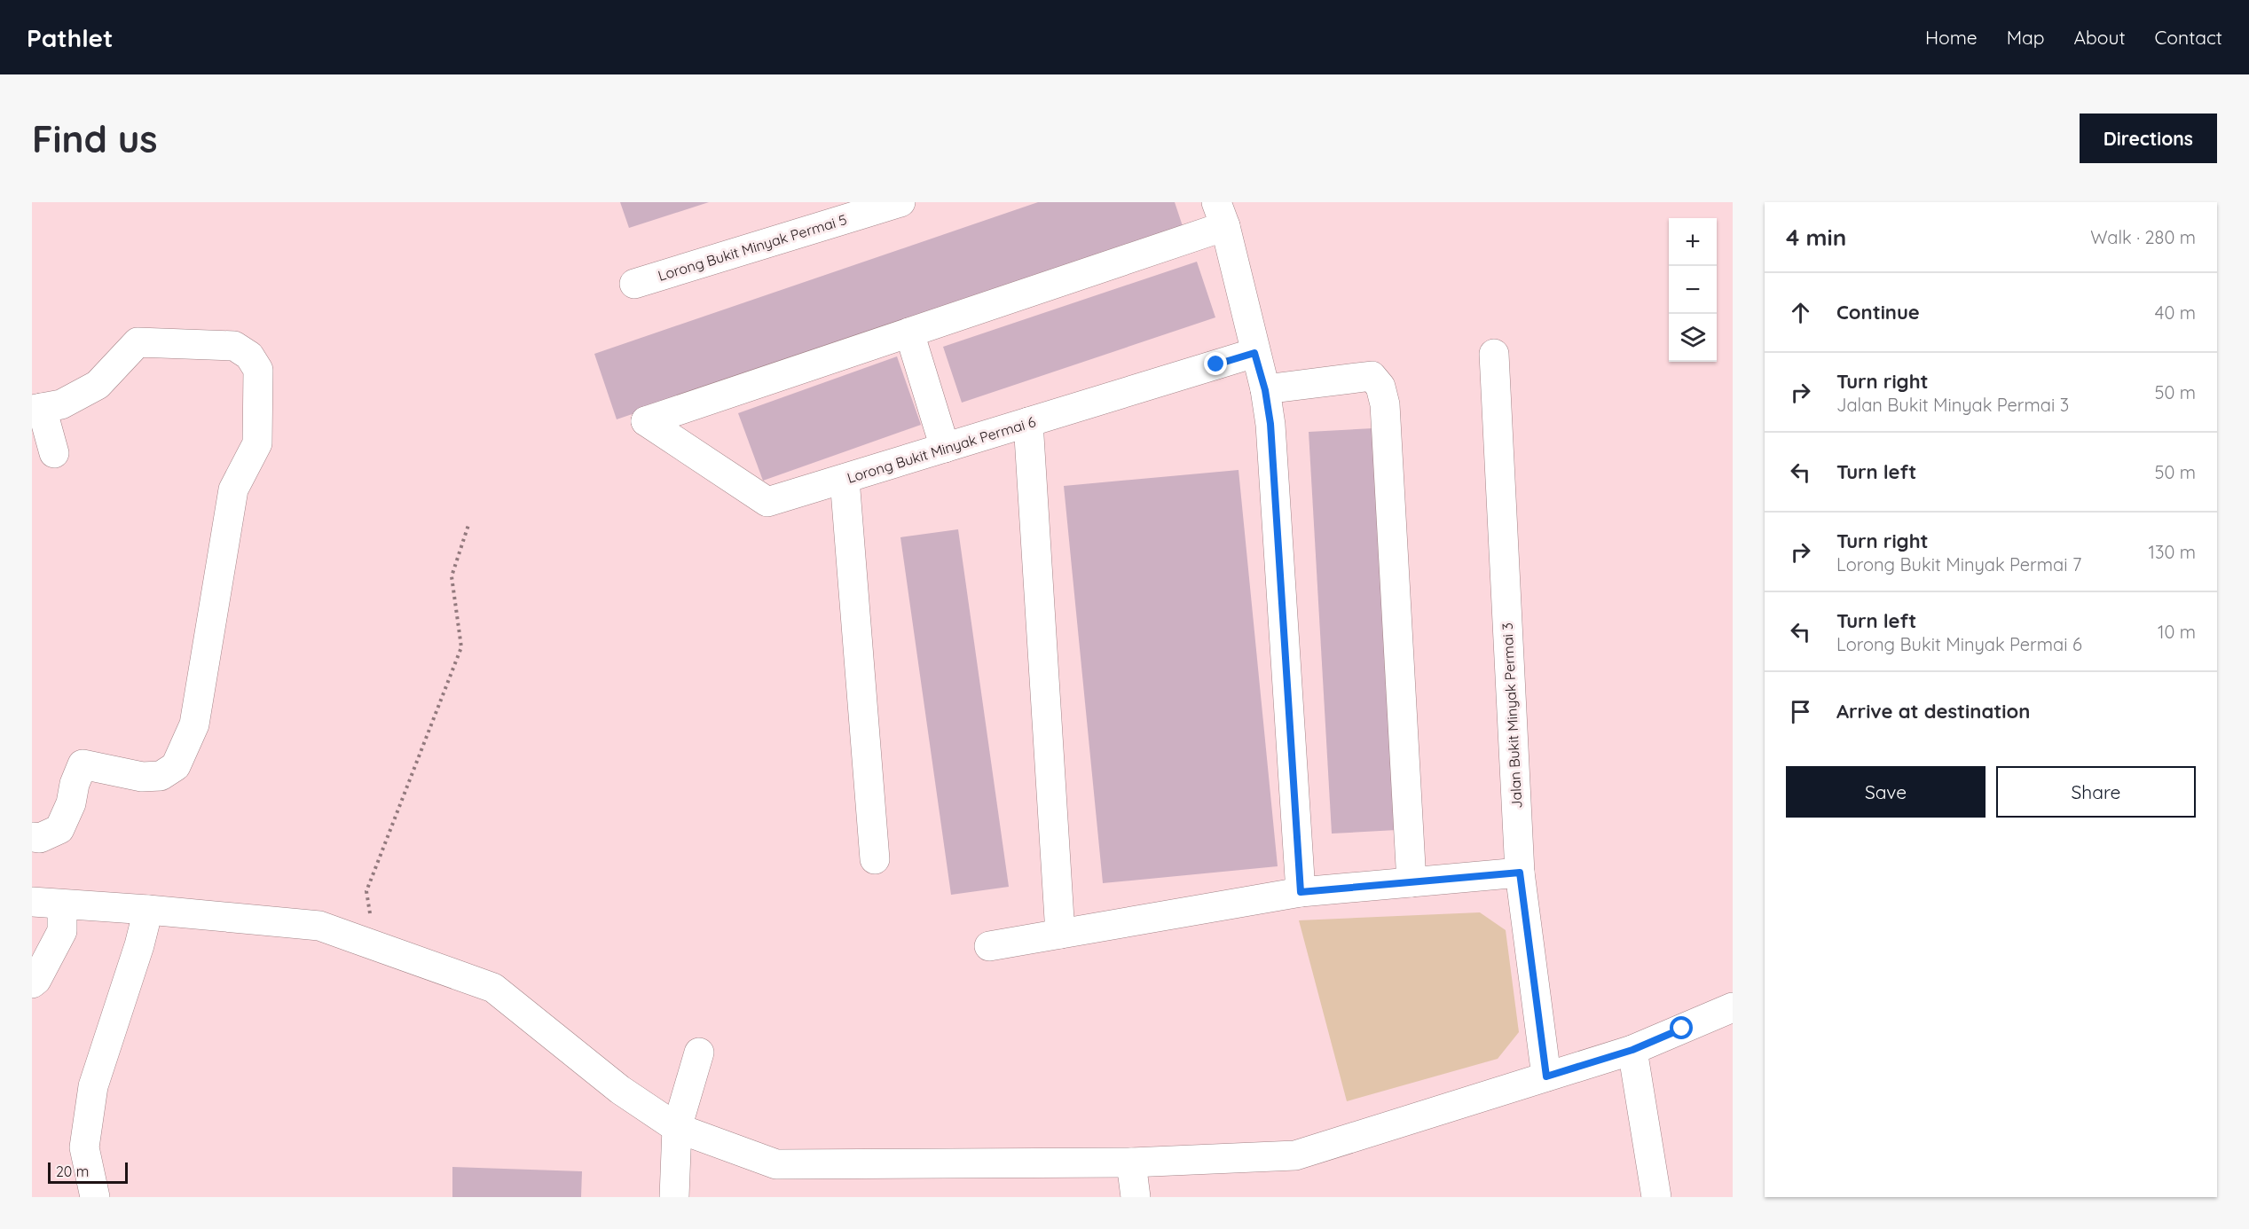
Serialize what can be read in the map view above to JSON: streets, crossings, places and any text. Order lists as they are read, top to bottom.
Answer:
{
  "streets": {
    "street": ["Lorong Bukit Minyak Permai 5", "Lorong Bukit Minyak Permai 6", "Jalan Bukit Minyak Permai 3"]
  },
  "scale_bar": "20 m",
  "page": {
    "header": "Pathlet",
    "nav": [
      "Home",
      "Map",
      "About",
      "Contact"
    ],
    "buttons": [
      "Directions",
      ["Save", "Share"]
    ],
    "title": "Find us",
    "heading": ["4 min", "Walk · 280 m"],
    "map_buttons": ["+", "−"],
    "list": [
      ["Continue", "40 m"],
      ["Turn right", "Jalan Bukit Minyak Permai 3", "50 m"],
      ["Turn left", "50 m"],
      ["Turn right", "Lorong Bukit Minyak Permai 7", "130 m"],
      ["Turn left", "Lorong Bukit Minyak Permai 6", "10 m"],
      "Arrive at destination"
    ],
    "scale": "20 m"
  }
}
